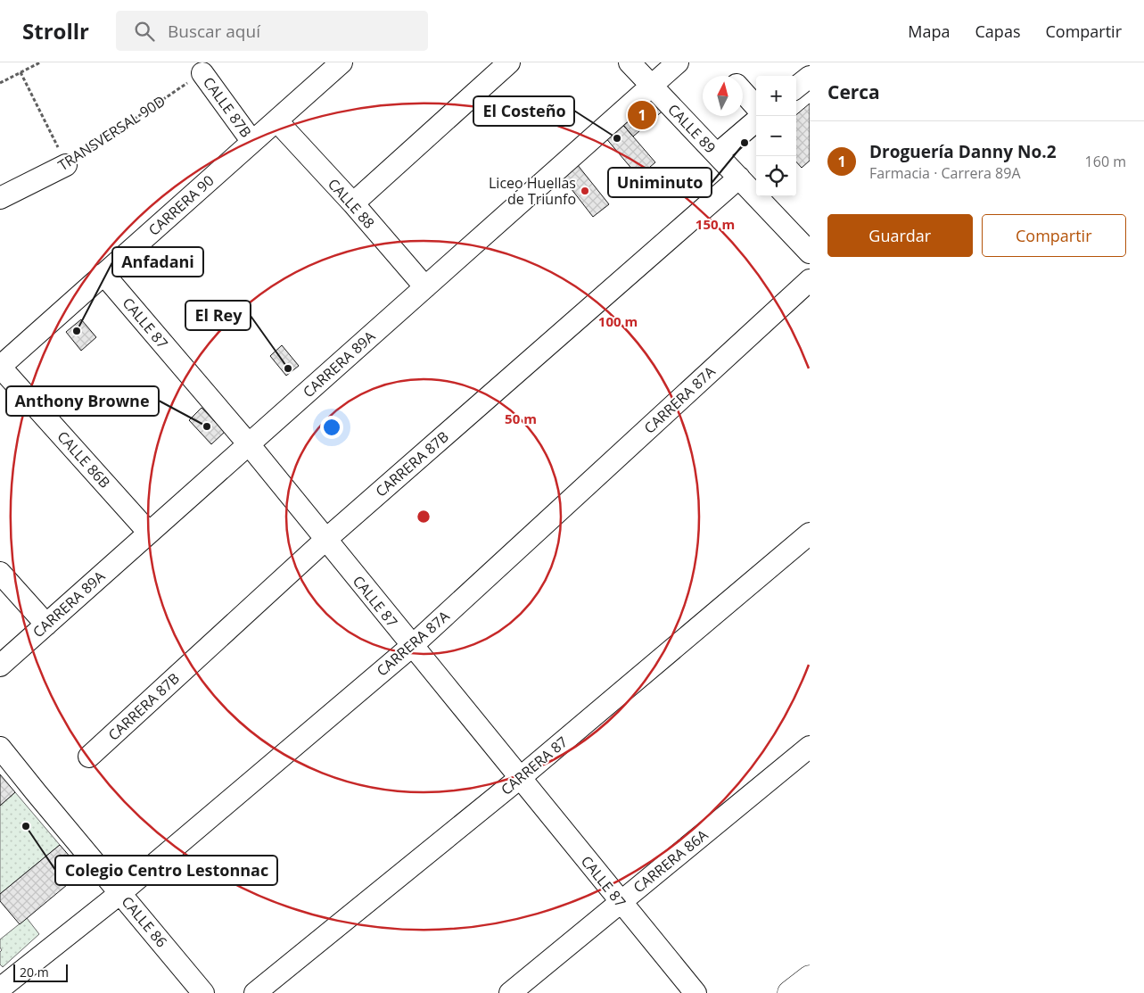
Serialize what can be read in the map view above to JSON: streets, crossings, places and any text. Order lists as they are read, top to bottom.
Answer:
{
  "streets": {
    "street": [
      "CALLE 87B",
      "CALLE 89",
      "TRANSVERSAL 90D",
      "CALLE 88",
      "CARRERA 90",
      "CALLE 87",
      "CARRERA 89A",
      "CARRERA 87A",
      "CALLE 86B",
      "CARRERA 87B",
      "CARRERA 87",
      "CARRERA 86A",
      "CALLE 86"
    ]
  },
  "crossings": [
    ["CALLE 87B", "TRANSVERSAL 90D"],
    ["CALLE 87B", "CARRERA 90"],
    ["CALLE 89", "CARRERA 89A"],
    ["CALLE 89", "CARRERA 87B"],
    ["CALLE 88", "CARRERA 90"],
    ["CALLE 88", "CARRERA 89A"],
    ["CARRERA 90", "CALLE 87"],
    ["CARRERA 90", "CALLE 86B"],
    ["CALLE 87", "CARRERA 89A"],
    ["CALLE 87", "CARRERA 87A"],
    ["CALLE 87", "CARRERA 87B"],
    ["CALLE 87", "CARRERA 87"],
    ["CALLE 87", "CARRERA 86A"],
    ["CARRERA 89A", "CALLE 86B"],
    ["CARRERA 87A", "CALLE 86"]
  ],
  "places": [
    "El Costeño",
    "Uniminuto",
    "Liceo Huellas de Triunfo",
    "Anfadani",
    "El Rey",
    "Anthony Browne",
    "Colegio Centro Lestonnac"
  ],
  "scale_bar": "20 m",
  "north": "top",
  "page": {
    "header": "Strollr",
    "search": "Buscar aquí",
    "nav": ["Mapa", "Capas", "Compartir"],
    "heading": "Cerca",
    "map_buttons": ["+", "−"],
    "pins": "1",
    "list": [
      {
        "mark": "1",
        "name": "Droguería Danny No.2",
        "note": "Farmacia · Carrera 89A",
        "value": "160 m"
      }
    ],
    "buttons": ["Guardar", "Compartir"],
    "scale": "20 m"
  },
  "rings": ["150 m", "100 m", "50 m"]
}
